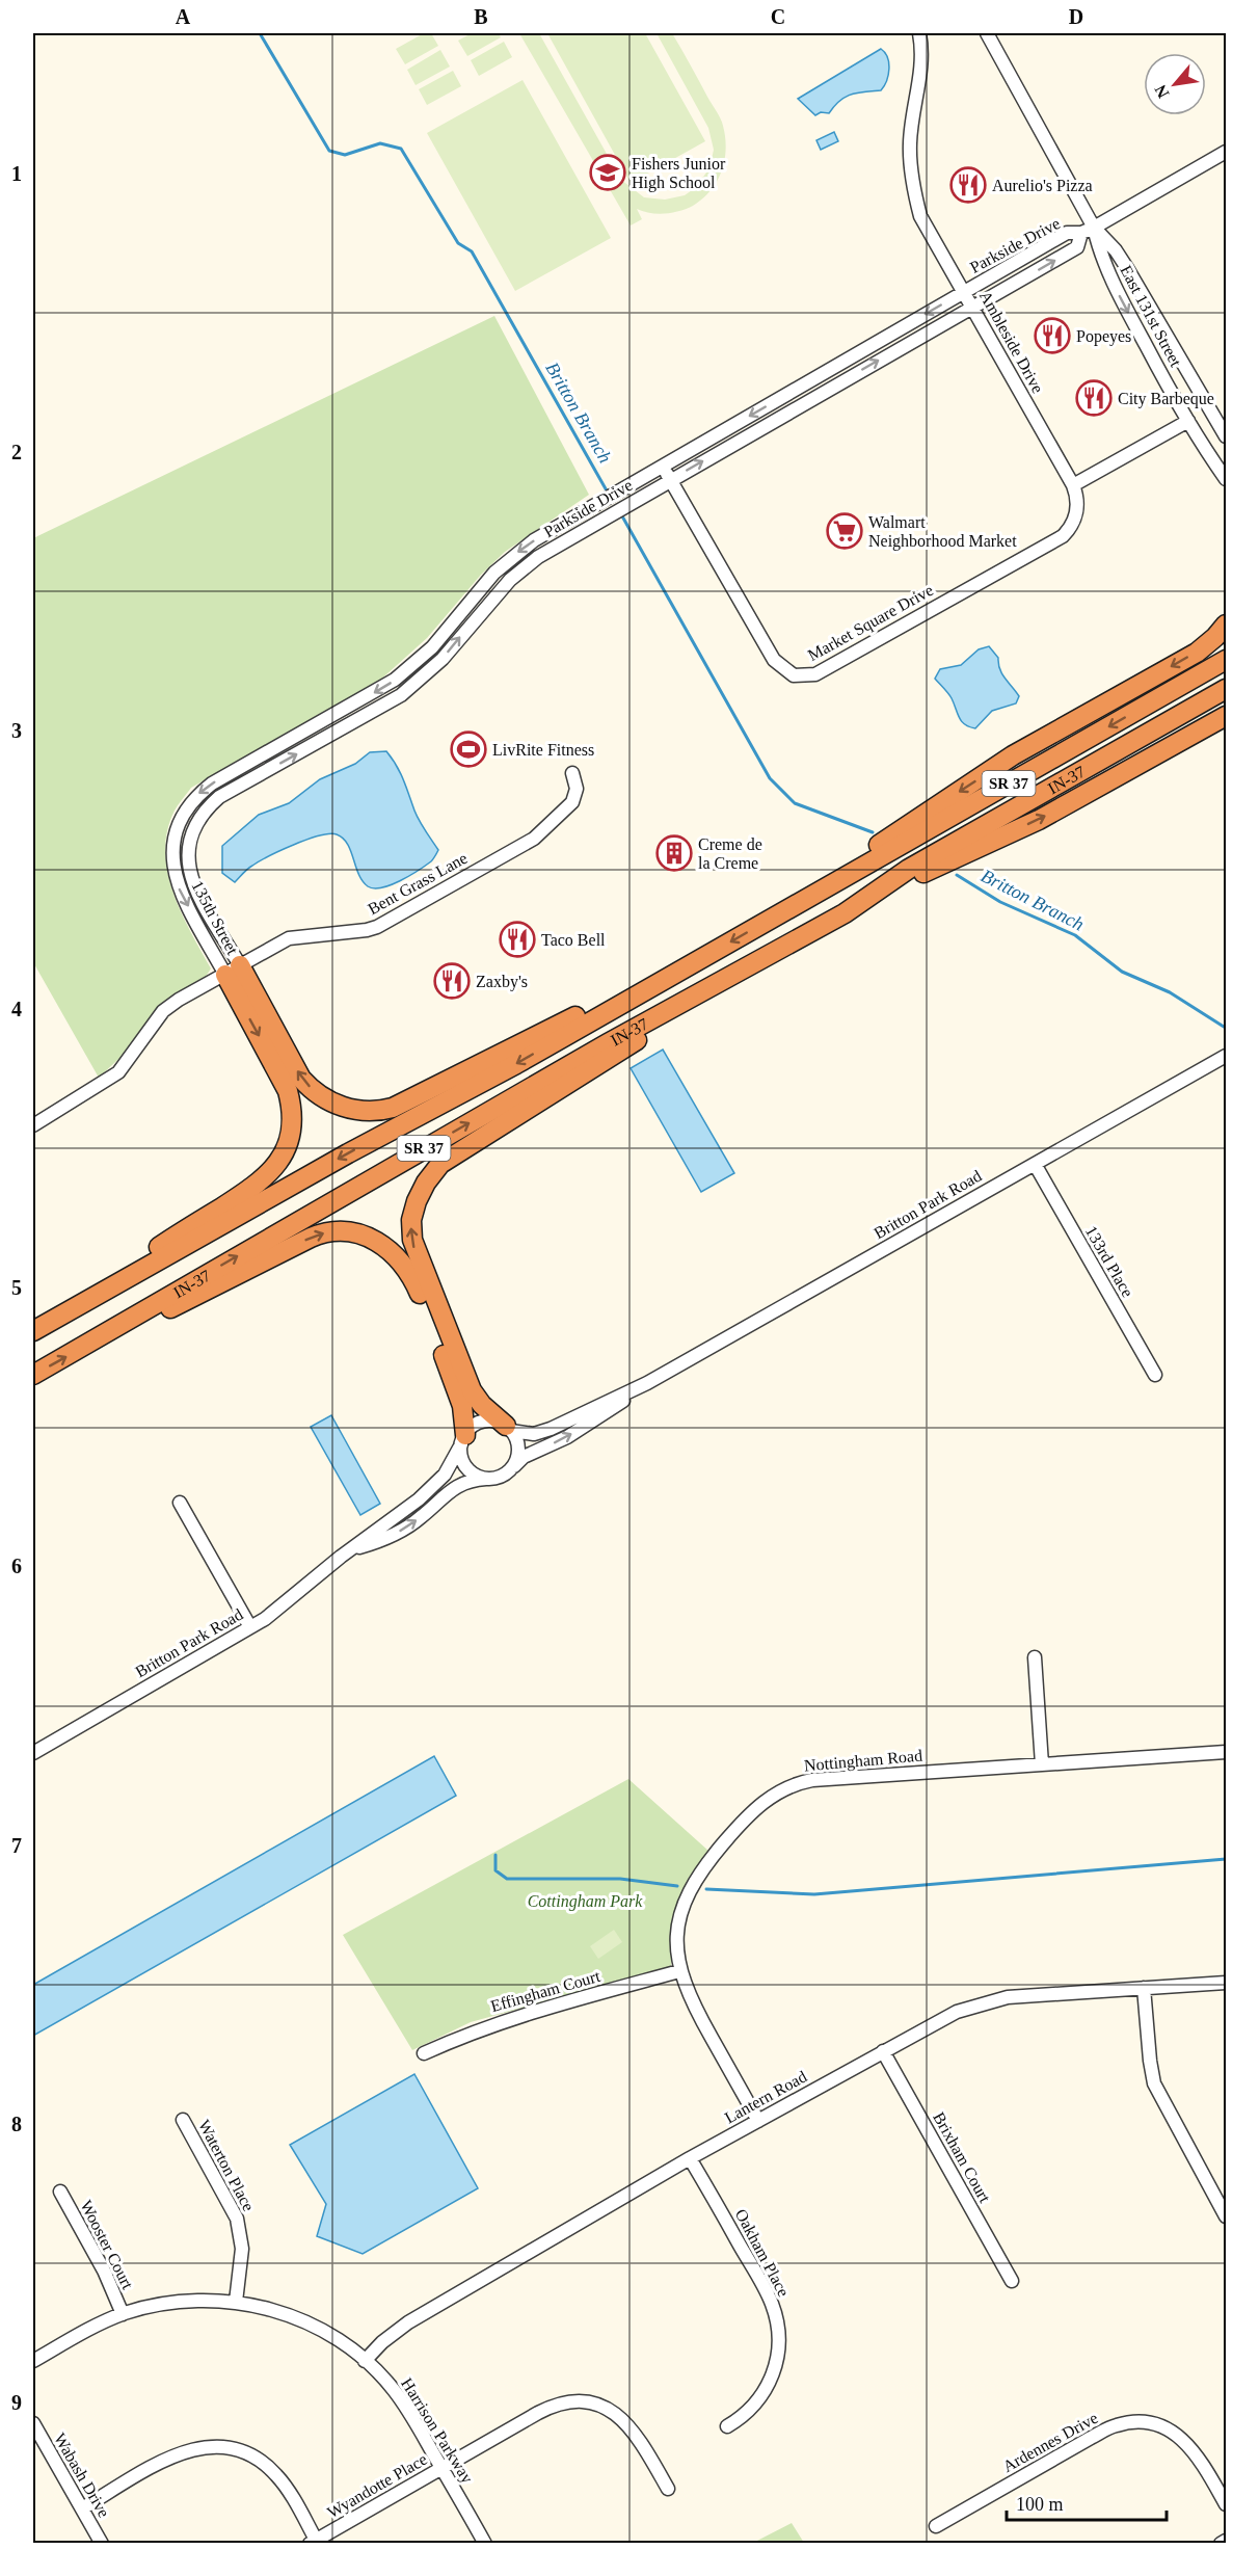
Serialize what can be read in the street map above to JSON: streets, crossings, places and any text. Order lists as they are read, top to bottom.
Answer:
{
  "streets": {
    "highway": ["IN-37", "SR 37"],
    "street": [
      "Parkside Drive",
      "East 131st Street",
      "Ambleside Drive",
      "Market Square Drive",
      "Bent Grass Lane",
      "135th Street",
      "Britton Park Road",
      "133rd Place",
      "Nottingham Road",
      "Effingham Court",
      "Lantern Road",
      "Brixham Court",
      "Waterton Place",
      "Wooster Court",
      "Oakham Place",
      "Harrison Parkway",
      "Ardennes Drive",
      "Wabash Drive",
      "Wyandotte Place"
    ]
  },
  "crossings": [
    ["Parkside Drive", "East 131st Street"],
    ["Parkside Drive", "Ambleside Drive"],
    ["Parkside Drive", "Market Square Drive"],
    ["Parkside Drive", "135th Street"],
    ["Ambleside Drive", "Market Square Drive"],
    ["Bent Grass Lane", "135th Street"],
    ["Britton Park Road", "133rd Place"],
    ["Nottingham Road", "Effingham Court"],
    ["Nottingham Road", "Lantern Road"],
    ["Lantern Road", "Brixham Court"],
    ["Lantern Road", "Oakham Place"],
    ["Lantern Road", "Harrison Parkway"],
    ["Waterton Place", "Harrison Parkway"],
    ["Wooster Court", "Harrison Parkway"],
    ["Harrison Parkway", "Wyandotte Place"]
  ],
  "water": ["Britton Branch"],
  "parks": ["Cottingham Park"],
  "places": {
    "school or university": ["Fishers Junior High School"],
    "restaurant": [
      "Aurelio's Pizza",
      "Popeyes",
      "City Barbeque",
      "Taco Bell",
      "Zaxby's"
    ],
    "supermarket": ["Walmart Neighborhood Market"],
    "sports": ["LivRite Fitness"],
    "building": ["Creme de la Creme"]
  },
  "scale_bar": "100 m",
  "north": "bottom left",
  "grid": {
    "columns": [
      "A",
      "B",
      "C",
      "D"
    ],
    "rows": [
      "1",
      "2",
      "3",
      "4",
      "5",
      "6",
      "7",
      "8",
      "9"
    ]
  }
}
